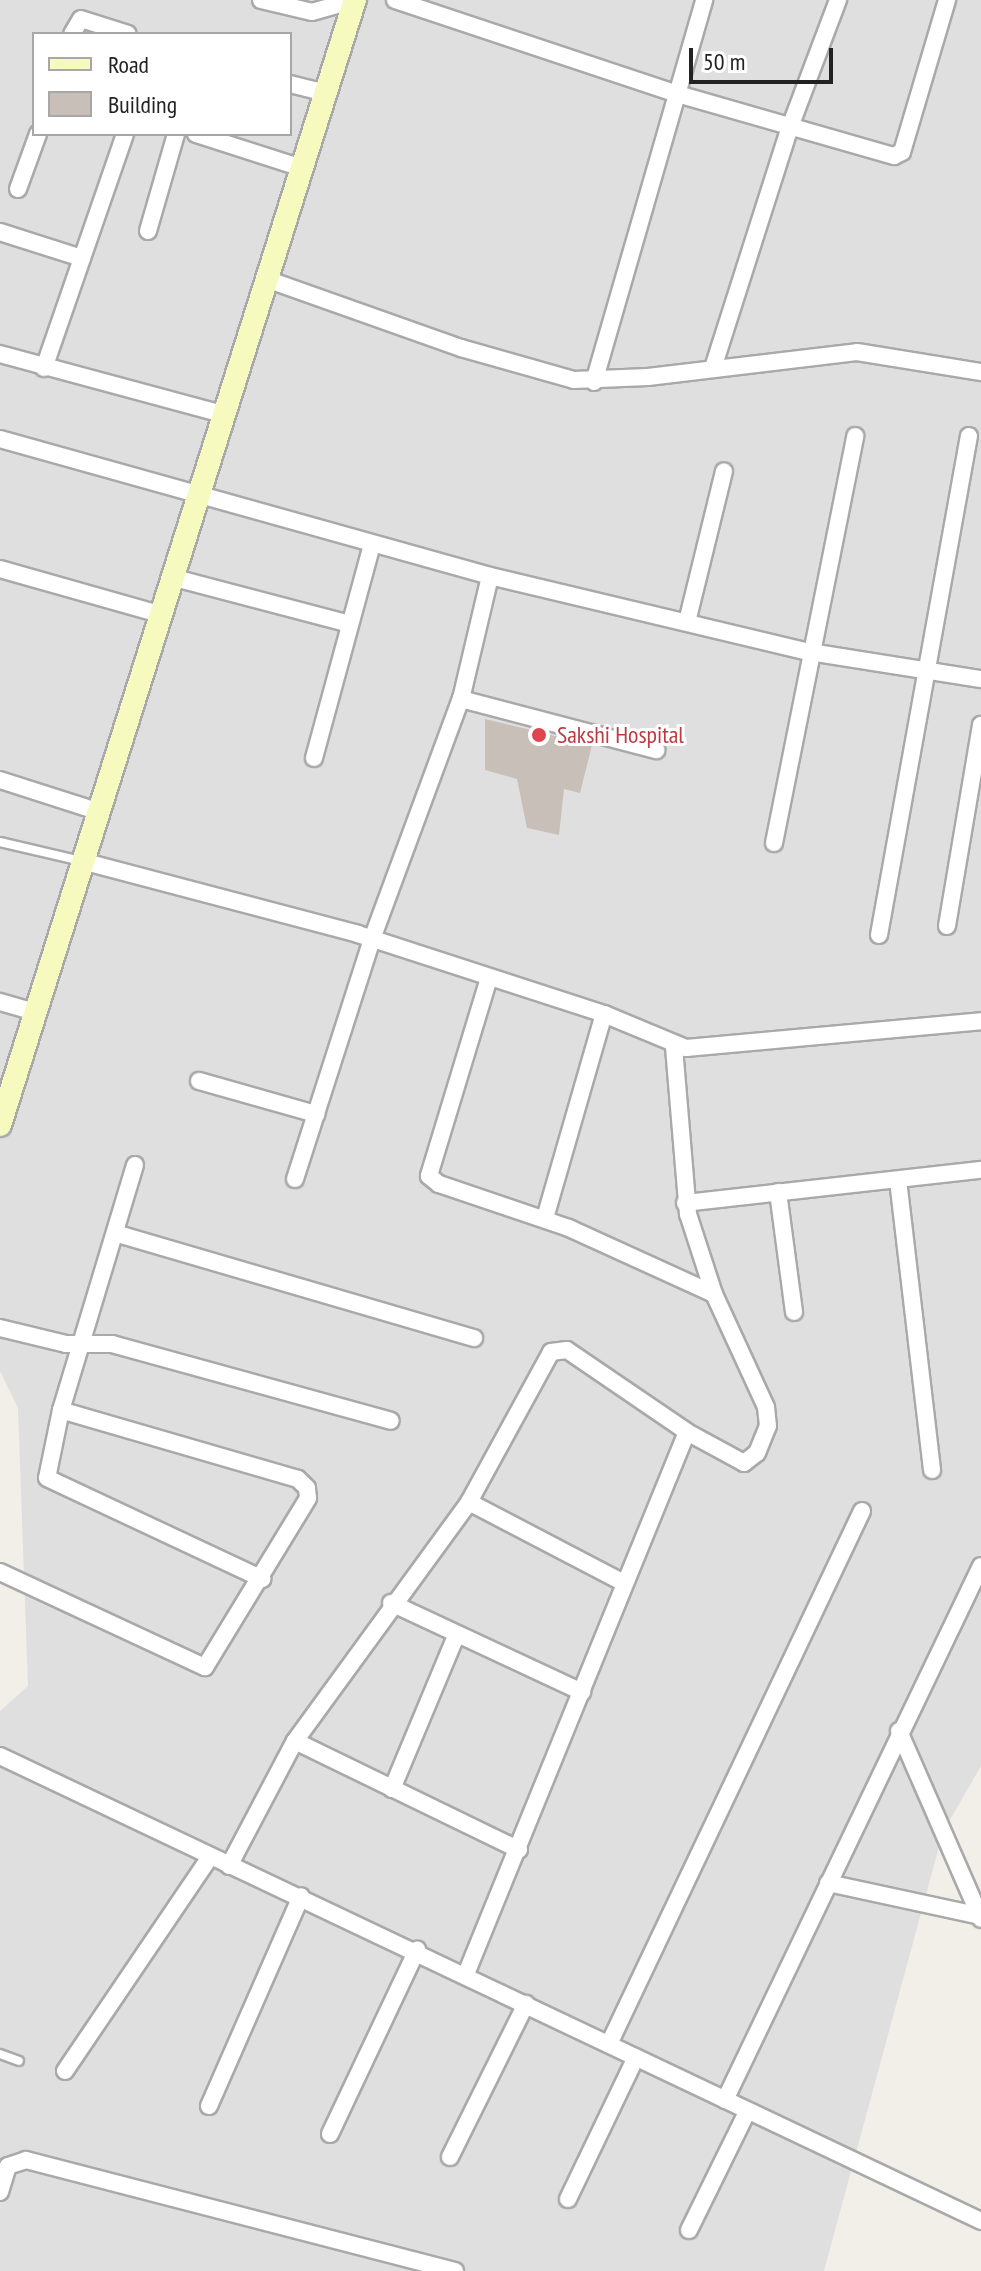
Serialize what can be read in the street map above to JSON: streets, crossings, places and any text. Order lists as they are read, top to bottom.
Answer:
{
  "places": ["Sakshi Hospital"],
  "legend": ["Road", "Building"],
  "scale_bar": "50 m"
}
